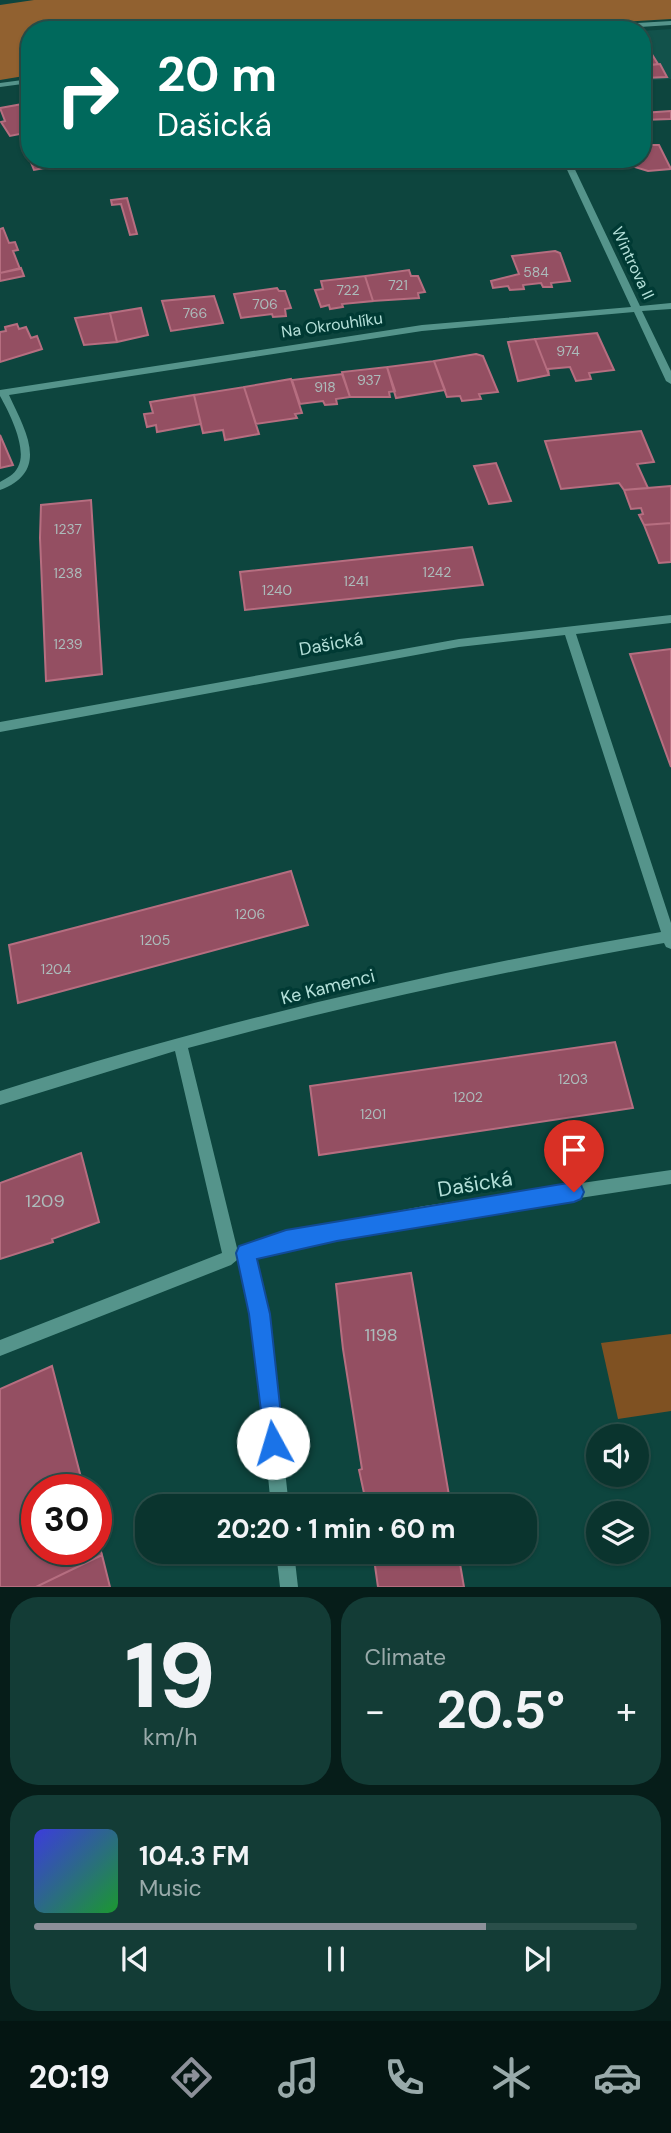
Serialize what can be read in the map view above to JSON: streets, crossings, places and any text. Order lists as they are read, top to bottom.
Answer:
{
  "streets": {
    "street": [
      "Wintrova II",
      "Na Okrouhlíku",
      "Dašická",
      "Ke Kamenci"
    ]
  },
  "crossings": [
    ["Wintrova II", "Na Okrouhlíku"]
  ],
  "house_numbers": [
    "584",
    "721",
    "722",
    "706",
    "766",
    "974",
    "937",
    "918",
    "1237",
    "1242",
    "1238",
    "1241",
    "1240",
    "1239",
    "1206",
    "1205",
    "1204",
    "1203",
    "1202",
    "1201",
    "1209",
    "1198"
  ],
  "page": {
    "turn": ["20 m", "Dašická"],
    "limit": "30",
    "trip": "20:20 · 1 min · 60 m",
    "tile": [
      ["19", "km/h"],
      "Climate"
    ],
    "heat": ["−", "20.5°", "+"],
    "song": ["104.3 FM", "Music"],
    "tabs": "20:19"
  }
}
